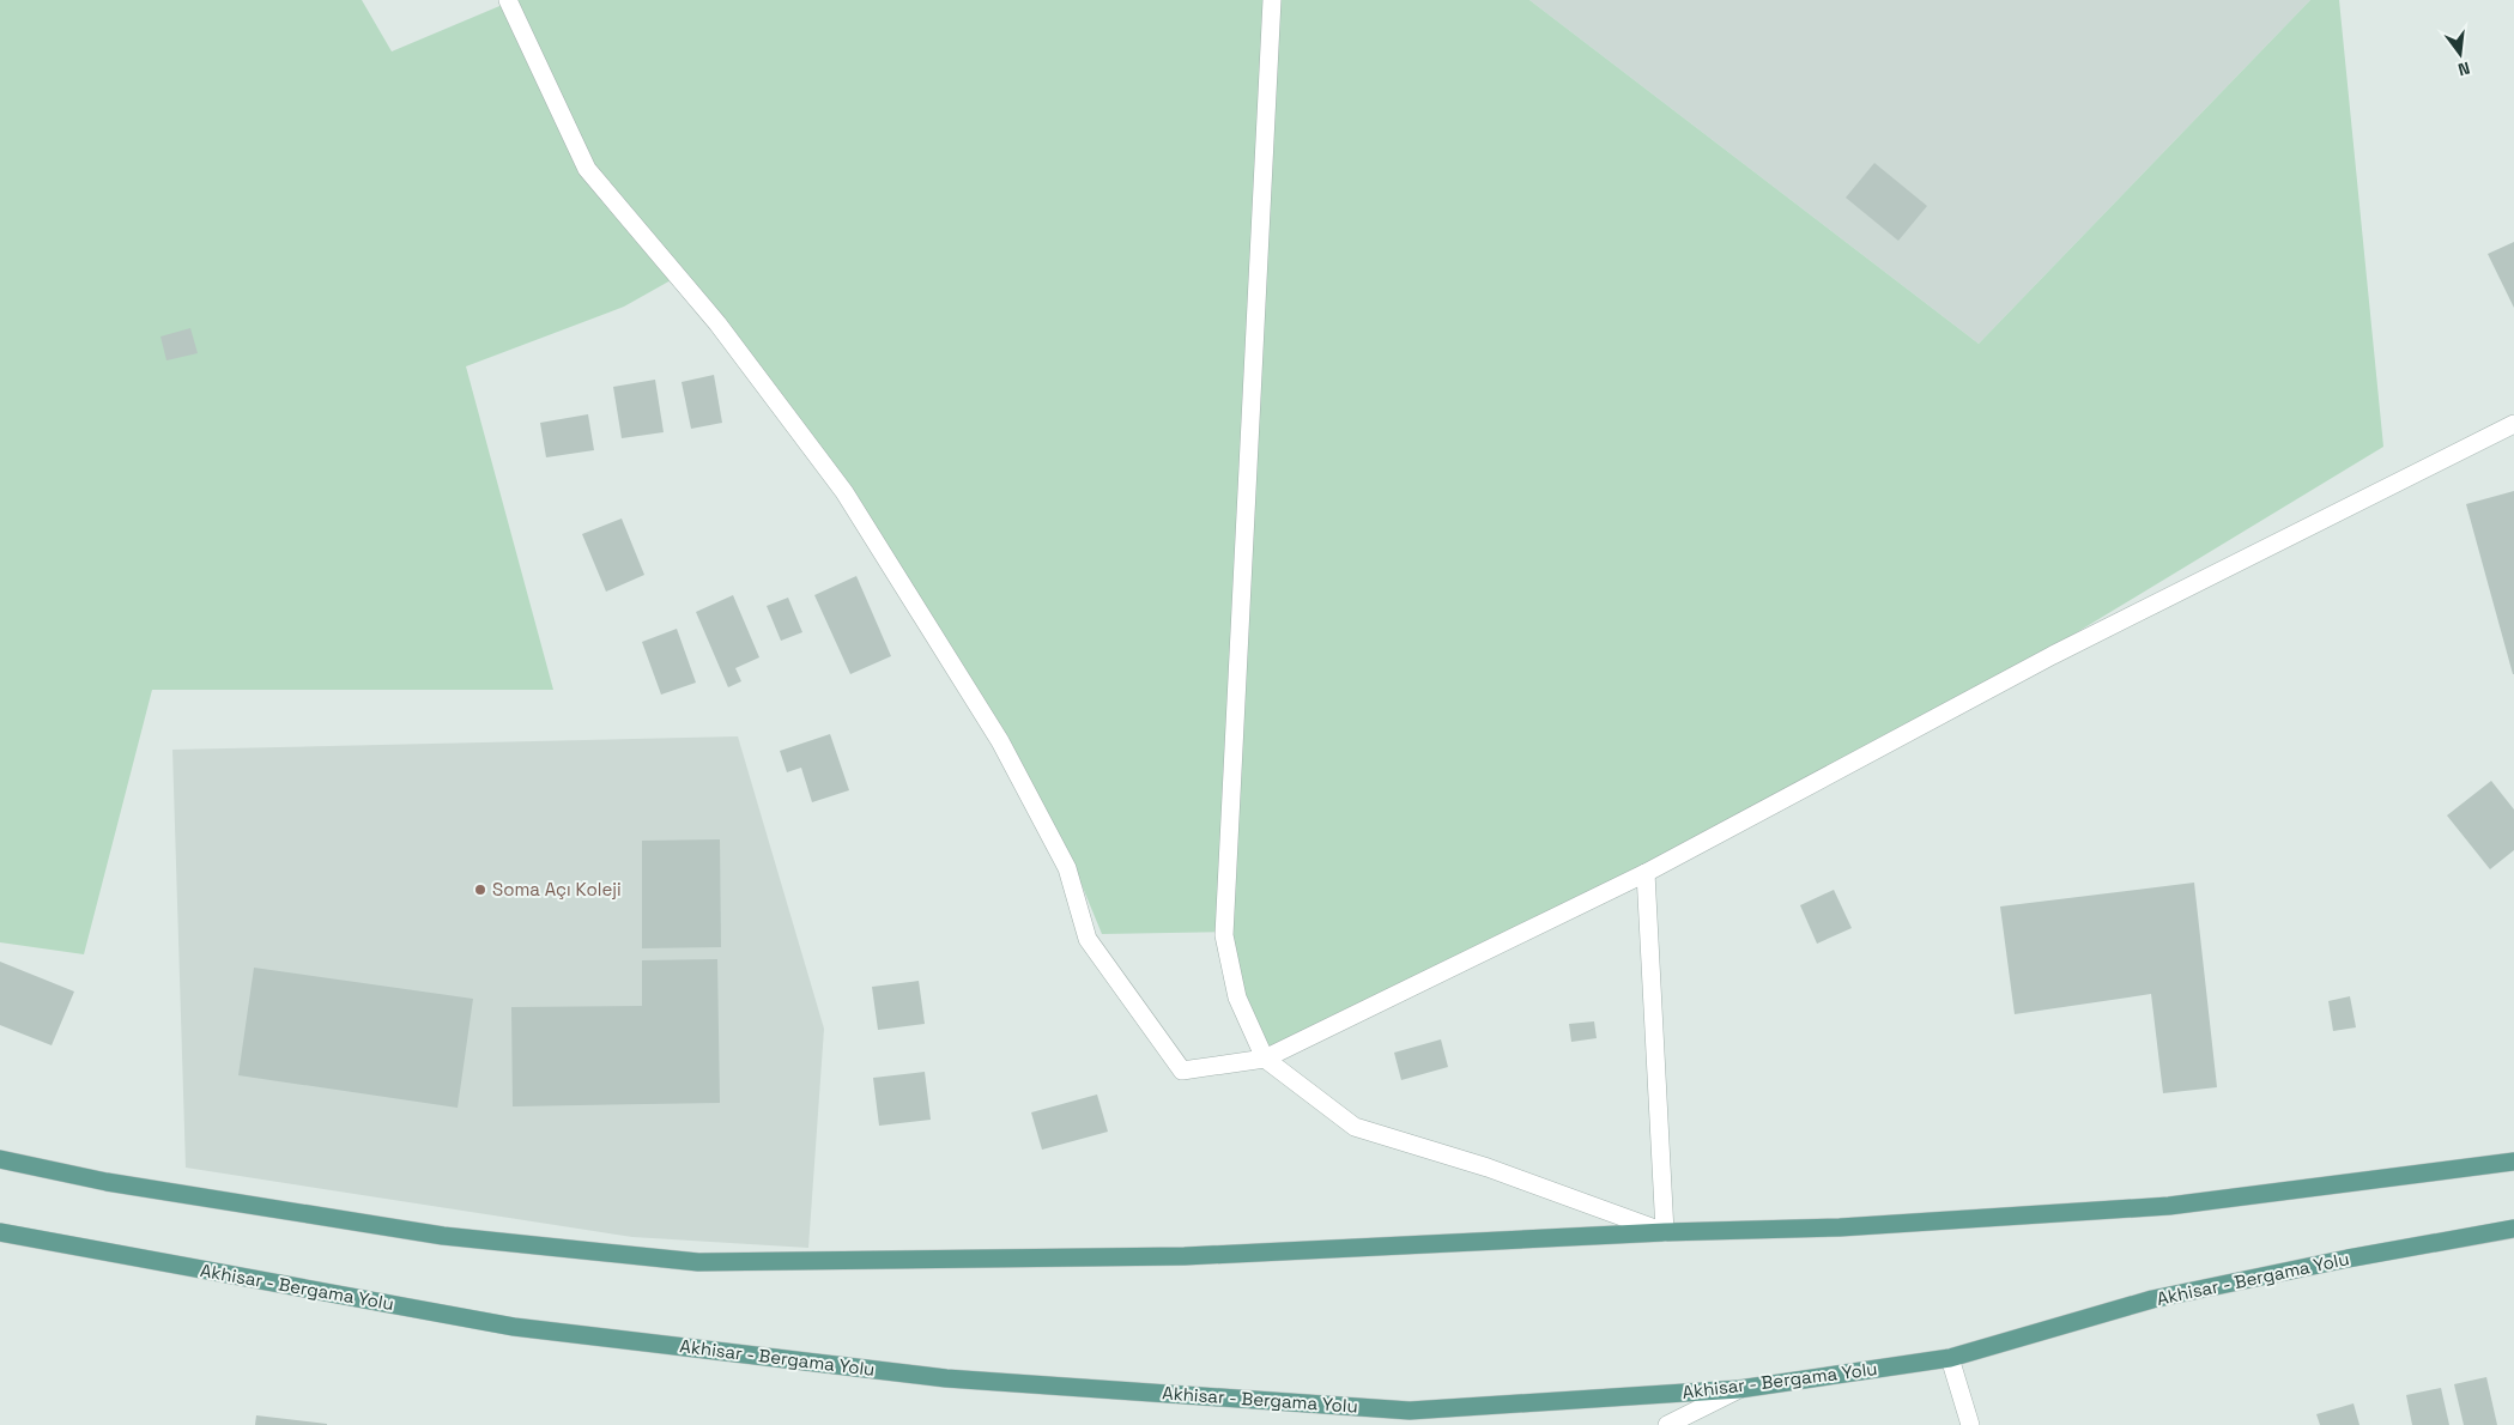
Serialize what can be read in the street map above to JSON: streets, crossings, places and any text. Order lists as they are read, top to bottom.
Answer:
{
  "streets": {
    "main road": ["Akhisar - Bergama Yolu"]
  },
  "places": ["Soma Açı Koleji"],
  "north": "bottom"
}
